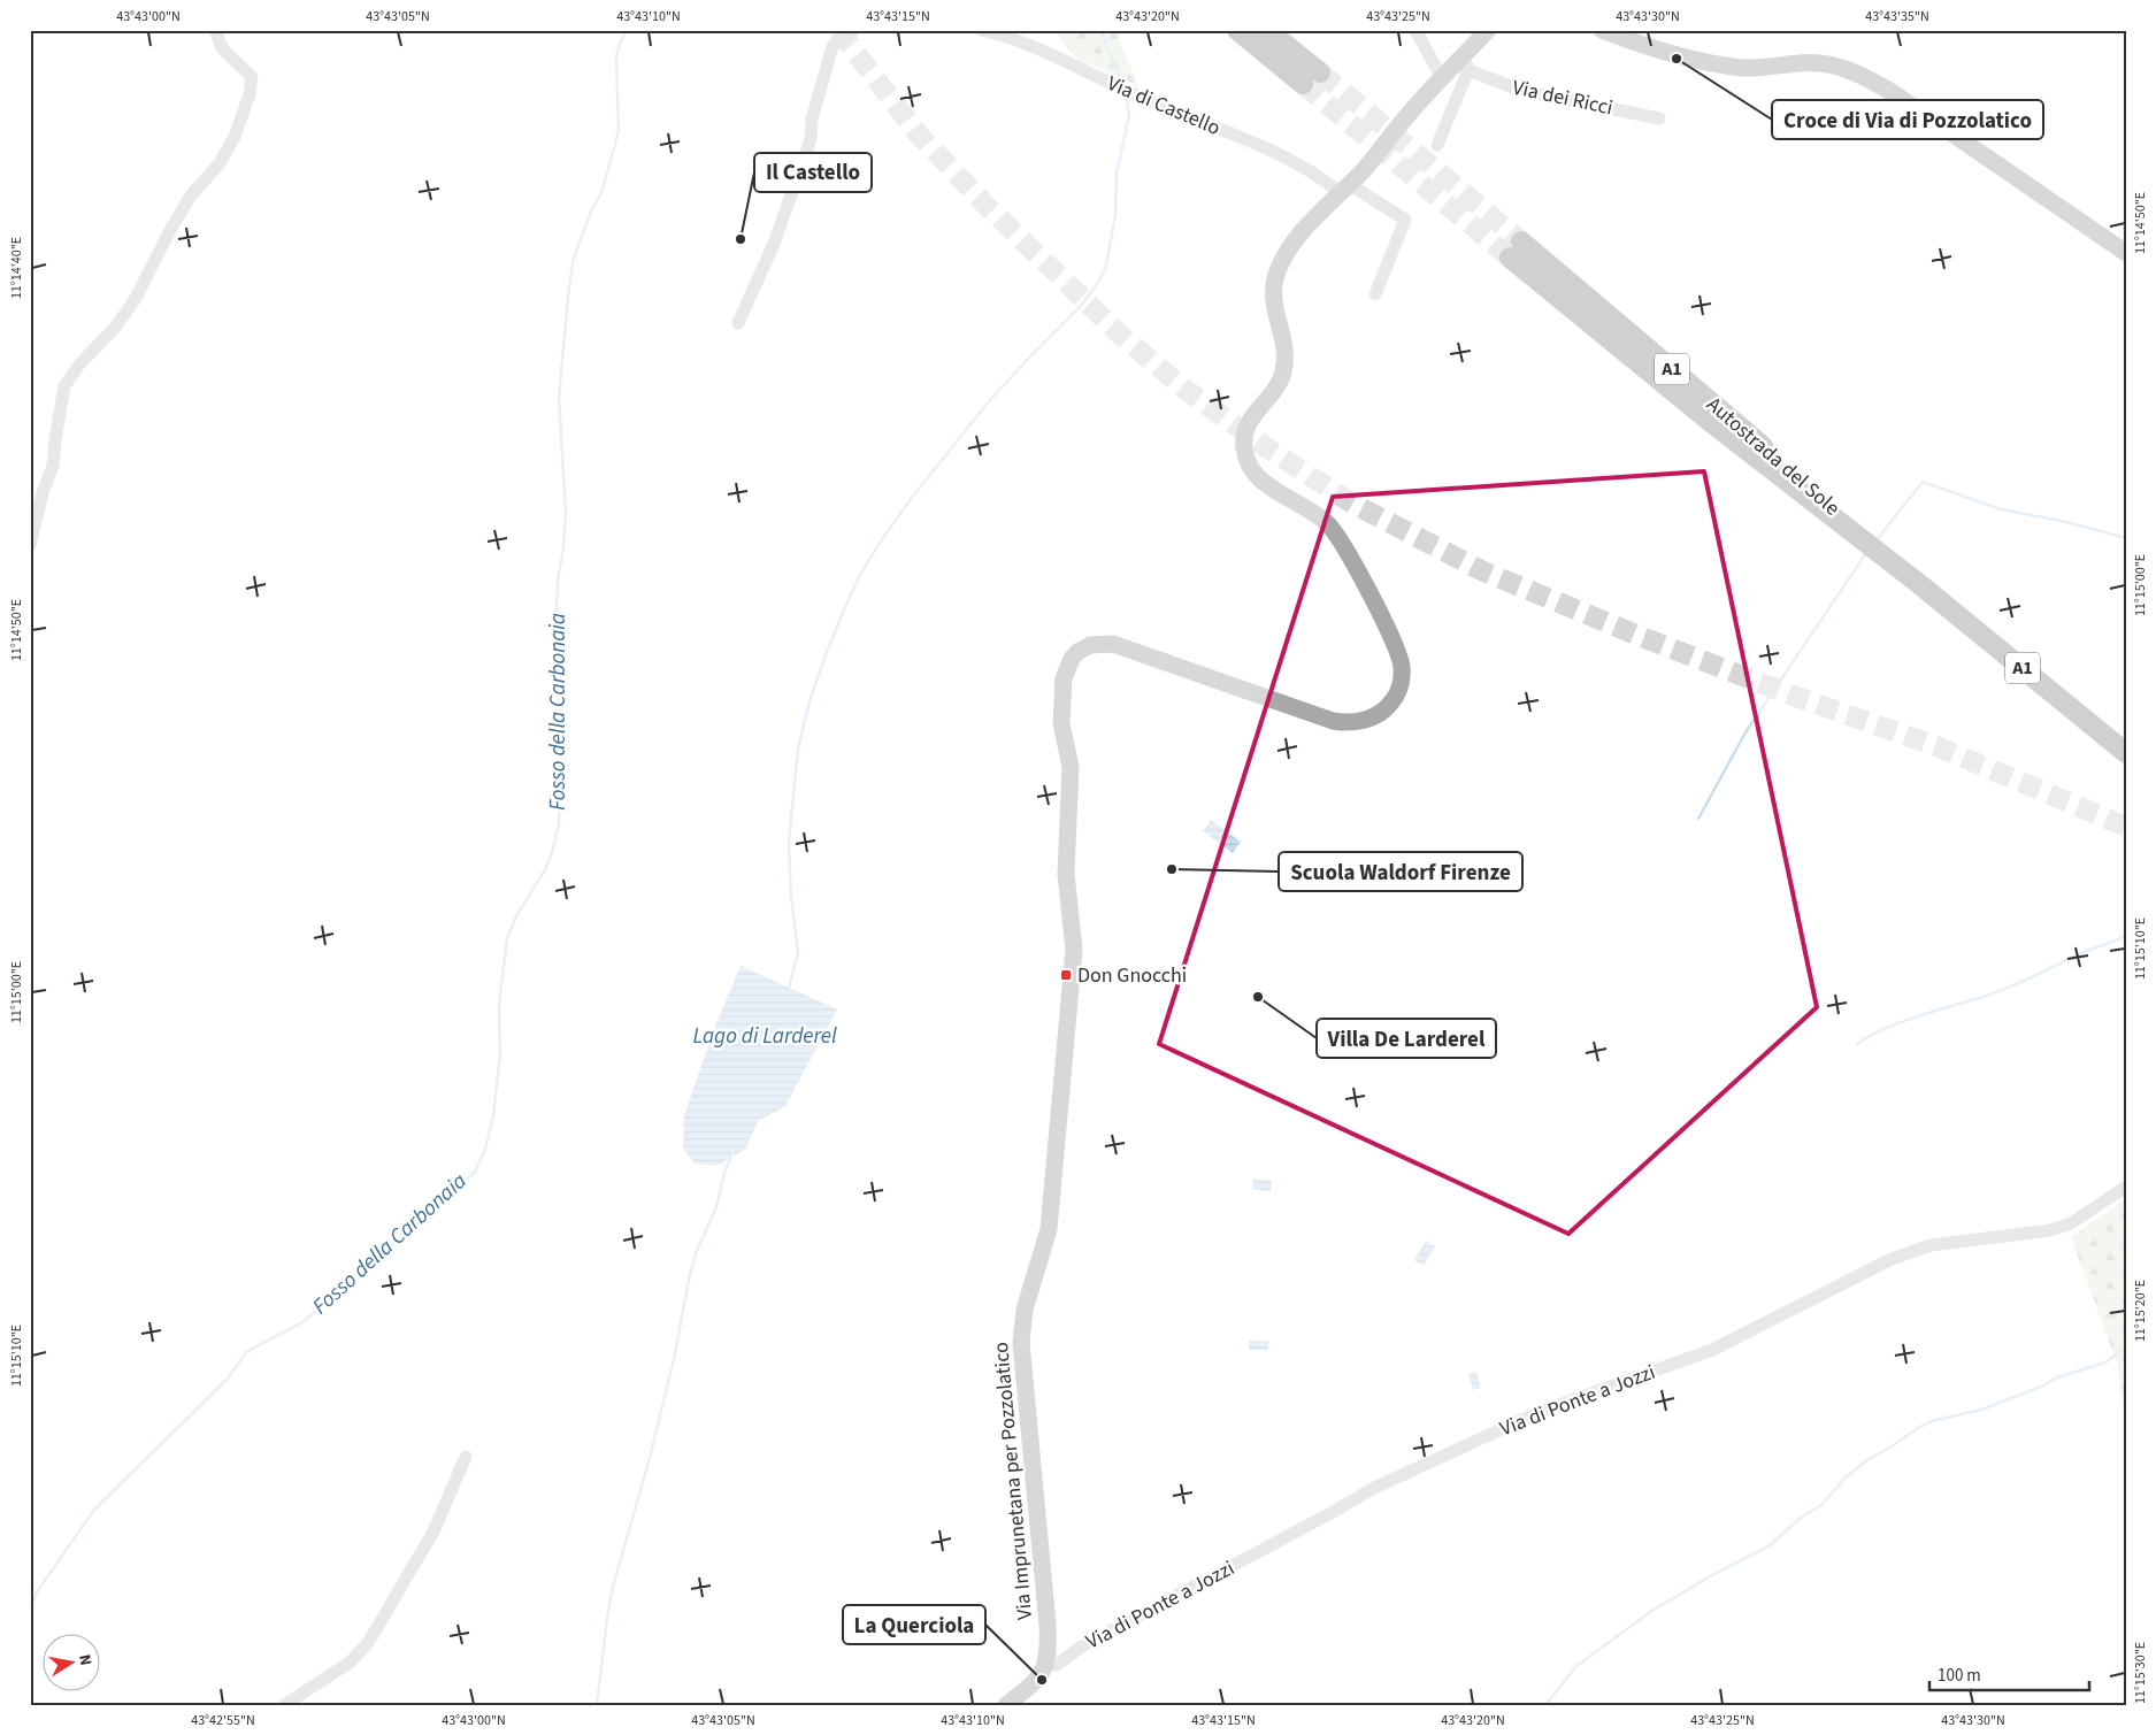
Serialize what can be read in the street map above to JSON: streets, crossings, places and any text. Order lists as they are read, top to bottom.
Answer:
{
  "streets": {
    "highway": ["A1", "Autostrada del Sole"],
    "main road": ["Via Imprunetana per Pozzolatico"],
    "street": ["Via dei Ricci", "Via di Castello", "Via di Ponte a Jozzi"]
  },
  "crossings": [
    ["Via dei Ricci", "Via Imprunetana per Pozzolatico"],
    ["Via di Castello", "Via Imprunetana per Pozzolatico"],
    ["Via di Ponte a Jozzi", "Via Imprunetana per Pozzolatico"]
  ],
  "water": ["Fosso della Carbonaia", "Lago di Larderel"],
  "places": {
    "other": [
      "Croce di Via di Pozzolatico",
      "Il Castello",
      "Scuola Waldorf Firenze",
      "Villa De Larderel",
      "La Querciola"
    ],
    "transit": ["Don Gnocchi"]
  },
  "scale_bar": "100 m",
  "north": "right",
  "coordinates": [
    "43°43'00\"N",
    "43°43'05\"N",
    "43°43'10\"N",
    "43°43'15\"N",
    "43°43'20\"N",
    "43°43'25\"N",
    "43°43'30\"N",
    "43°43'35\"N",
    "11°14'50\"E",
    "11°14'40\"E",
    "11°15'00\"E",
    "11°15'10\"E",
    "11°15'20\"E",
    "11°15'30\"E",
    "43°42'55\"N"
  ]
}
